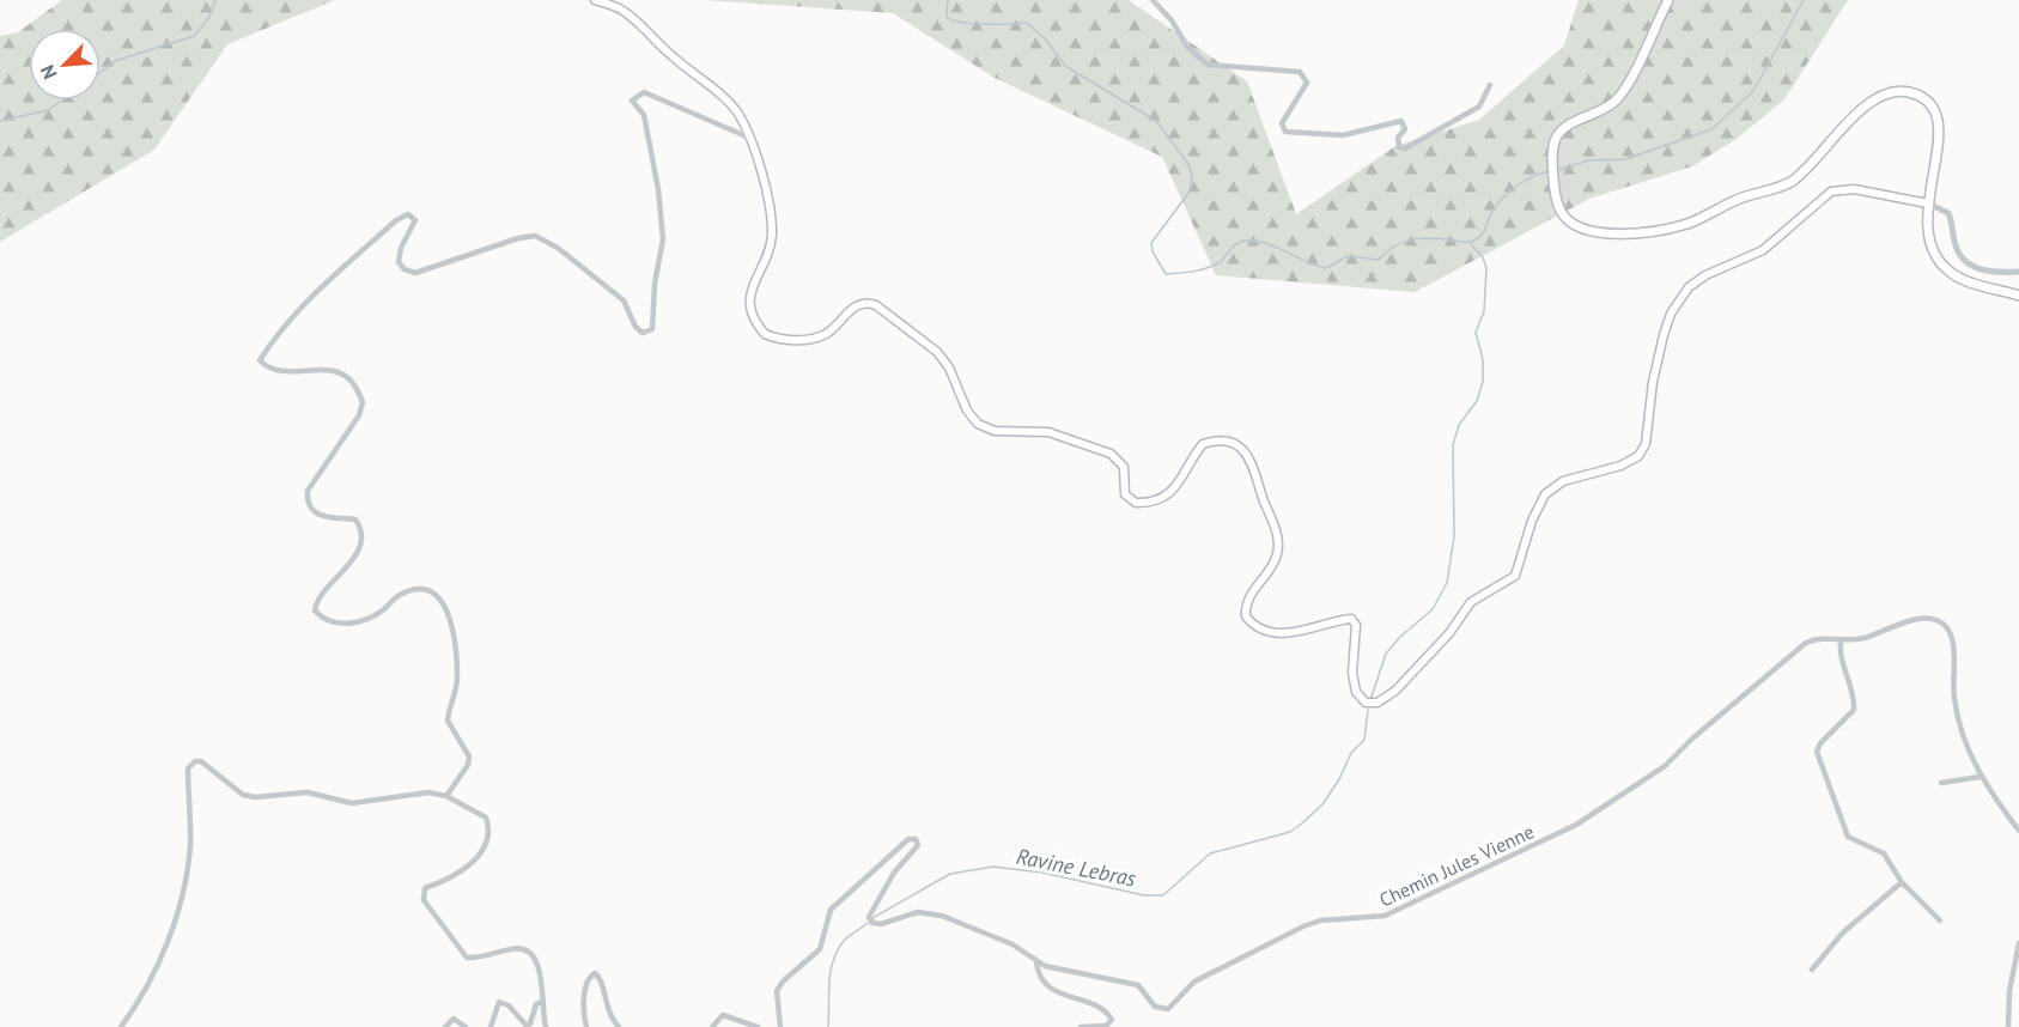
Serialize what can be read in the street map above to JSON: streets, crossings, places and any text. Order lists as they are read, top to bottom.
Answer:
{
  "streets": {
    "street": ["Chemin Jules Vienne"]
  },
  "water": ["Ravine Lebras"],
  "north": "bottom left"
}
